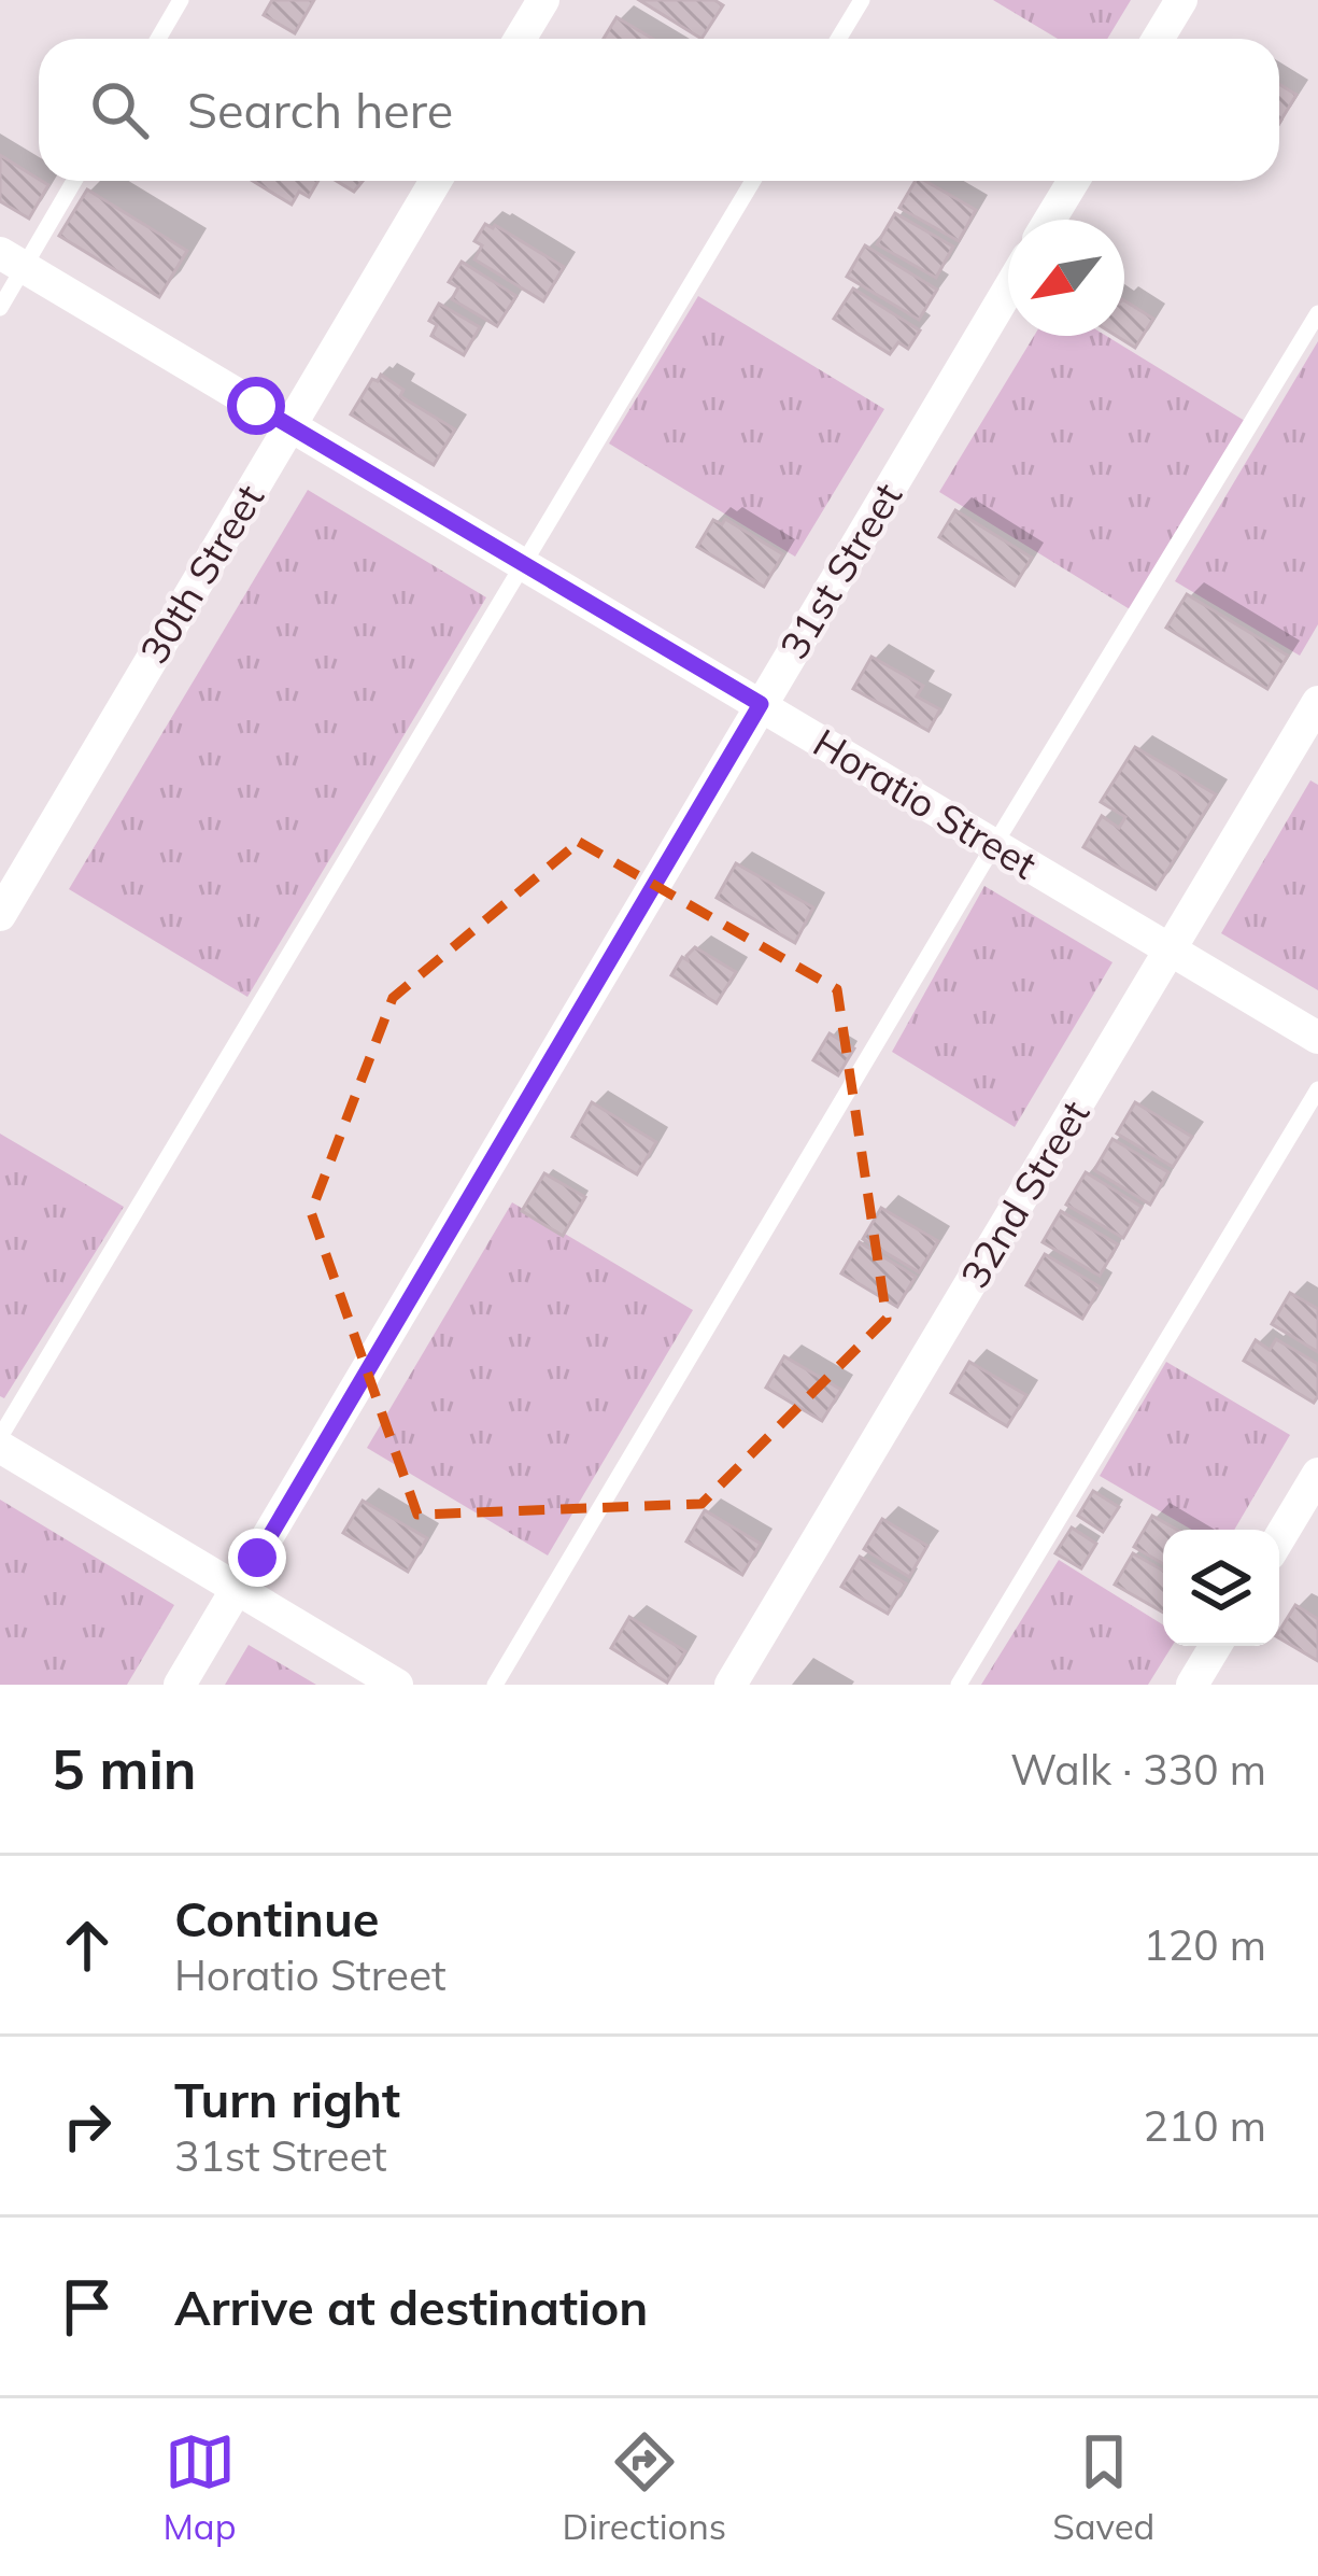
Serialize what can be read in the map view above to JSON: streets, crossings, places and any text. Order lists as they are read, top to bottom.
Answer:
{
  "streets": {
    "street": [
      "31st Street",
      "30th Street",
      "Horatio Street",
      "32nd Street"
    ]
  },
  "crossings": [
    ["31st Street", "Horatio Street"],
    ["30th Street", "Horatio Street"],
    ["Horatio Street", "32nd Street"]
  ],
  "north": "bottom left",
  "page": {
    "search": "Search here",
    "heading": ["5 min", "Walk · 330 m"],
    "list": [
      ["Continue", "Horatio Street", "120 m"],
      ["Turn right", "31st Street", "210 m"],
      "Arrive at destination"
    ],
    "nav": ["Map", "Directions", "Saved"]
  }
}
